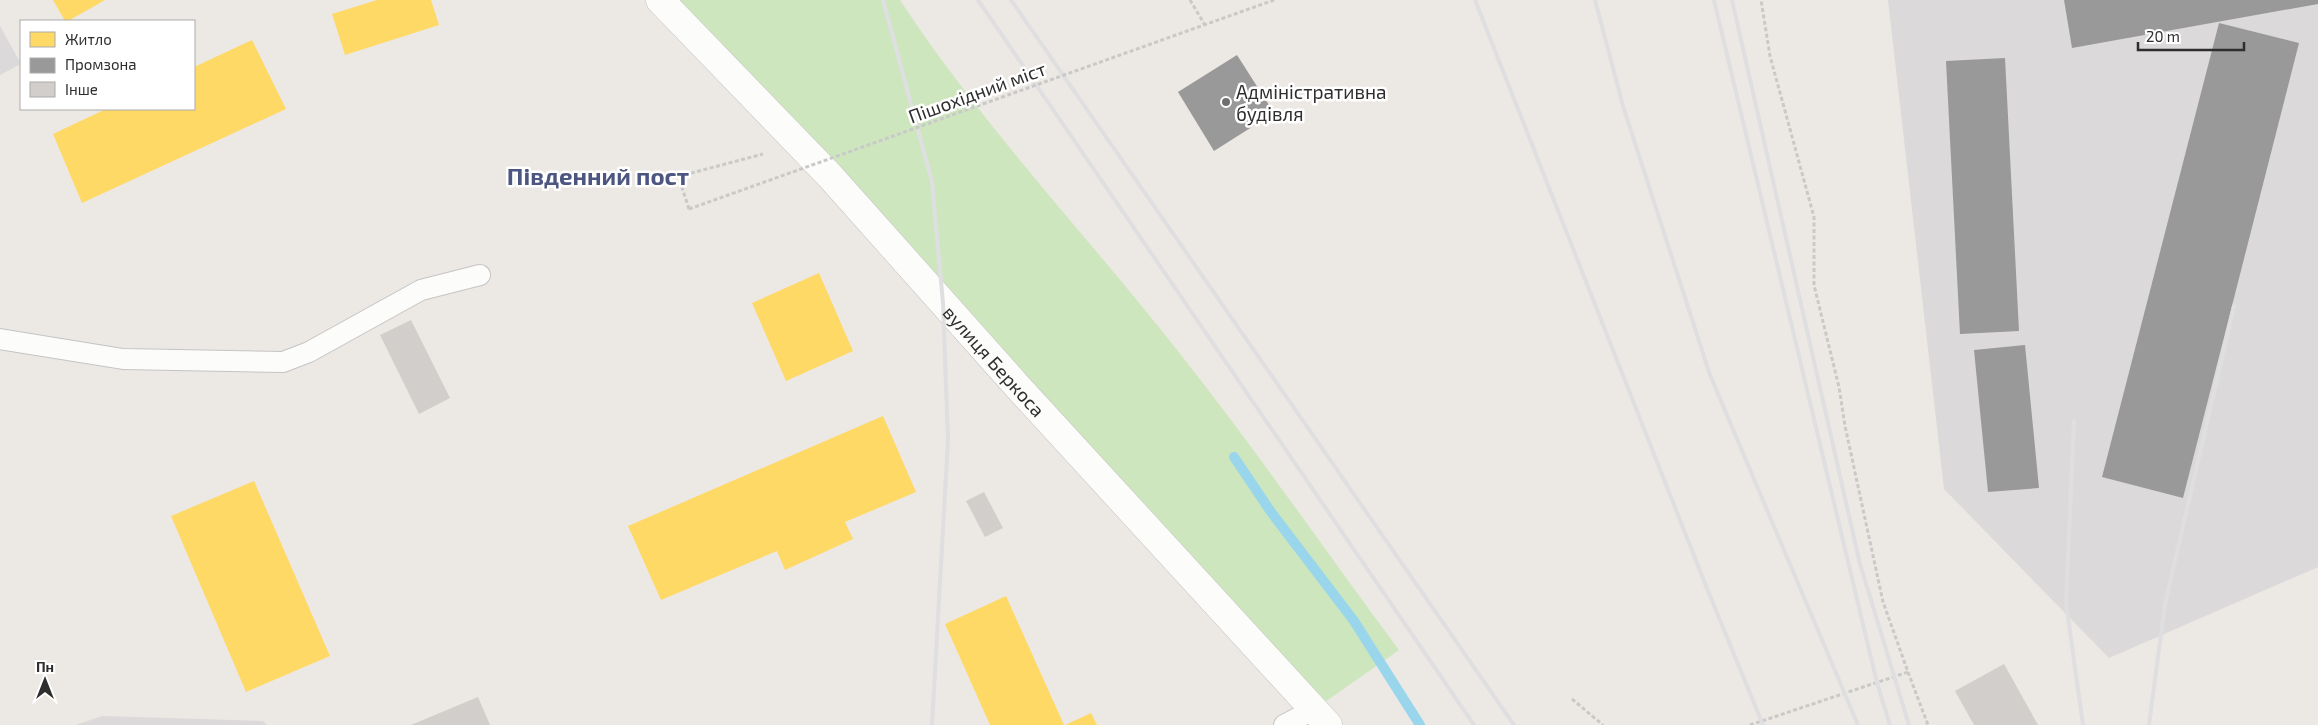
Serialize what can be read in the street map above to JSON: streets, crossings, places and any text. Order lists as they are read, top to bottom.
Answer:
{
  "streets": {
    "street": ["вулиця Беркоса"],
    "path": ["Пішохідний міст"]
  },
  "districts": ["Південний пост"],
  "places": ["Адміністративна будівля"],
  "legend": ["Житло", "Промзона", "Інше"],
  "scale_bar": "20 m",
  "north": "top"
}
